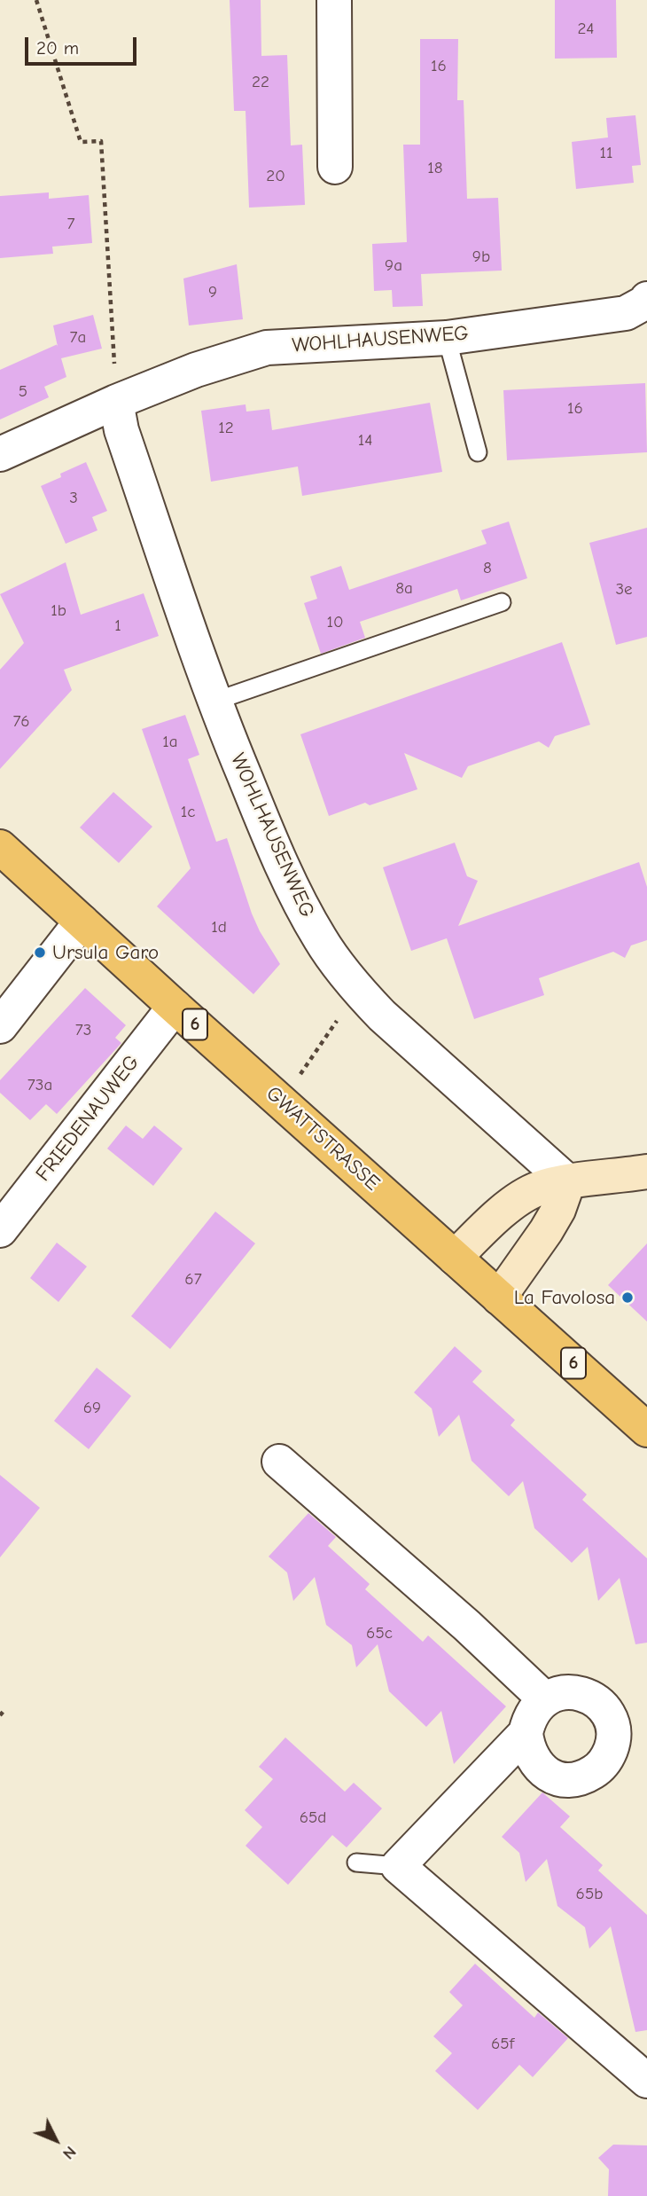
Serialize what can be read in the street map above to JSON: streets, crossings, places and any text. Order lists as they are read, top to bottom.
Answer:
{
  "streets": {
    "main road": ["6", "GWATTSTRASSE"],
    "street": ["WOHLHAUSENWEG", "FRIEDENAUWEG"]
  },
  "crossings": [
    ["FRIEDENAUWEG", "GWATTSTRASSE"]
  ],
  "places": ["Ursula Garo", "La Favolosa"],
  "house_numbers": [
    "24",
    "16",
    "22",
    "11",
    "18",
    "20",
    "7",
    "9b",
    "9a",
    "9",
    "7a",
    "5",
    "16",
    "12",
    "14",
    "3",
    "8",
    "8a",
    "3e",
    "1b",
    "10",
    "1",
    "76",
    "1a",
    "1c",
    "1d",
    "73",
    "73a",
    "67",
    "69",
    "65c",
    "65d",
    "65b",
    "65f"
  ],
  "scale_bar": "20 m",
  "north": "bottom right"
}
